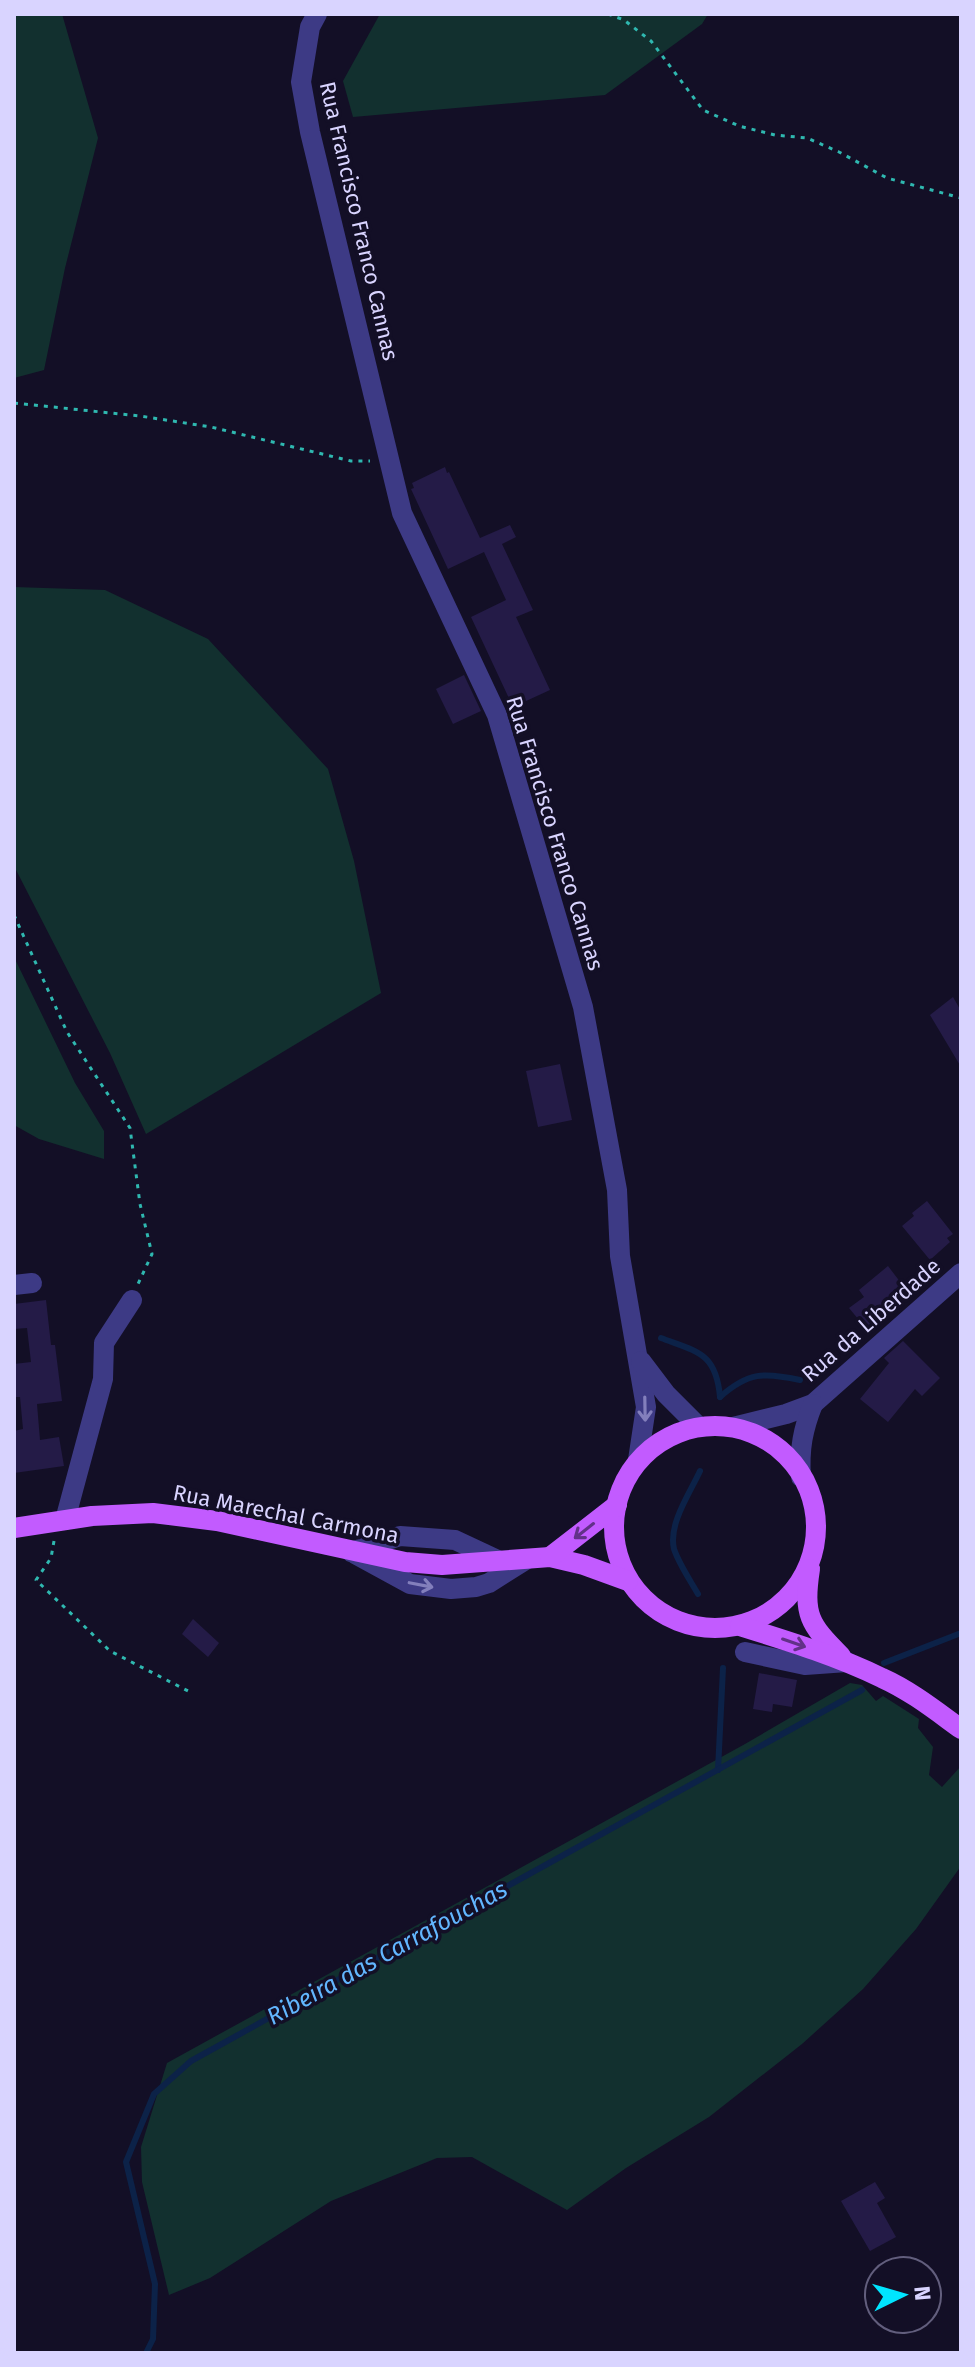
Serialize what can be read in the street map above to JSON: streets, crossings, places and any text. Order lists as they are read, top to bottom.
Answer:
{
  "streets": {
    "main road": ["Rua Marechal Carmona"],
    "street": ["Rua Francisco Franco Cannas", "Rua da Liberdade"]
  },
  "crossings": [
    ["Rua Francisco Franco Cannas", "Rua da Liberdade"],
    ["Rua Francisco Franco Cannas", "Rua Marechal Carmona"],
    ["Rua da Liberdade", "Rua Marechal Carmona"]
  ],
  "water": ["Ribeira das Carrafouchas"],
  "north": "right"
}
